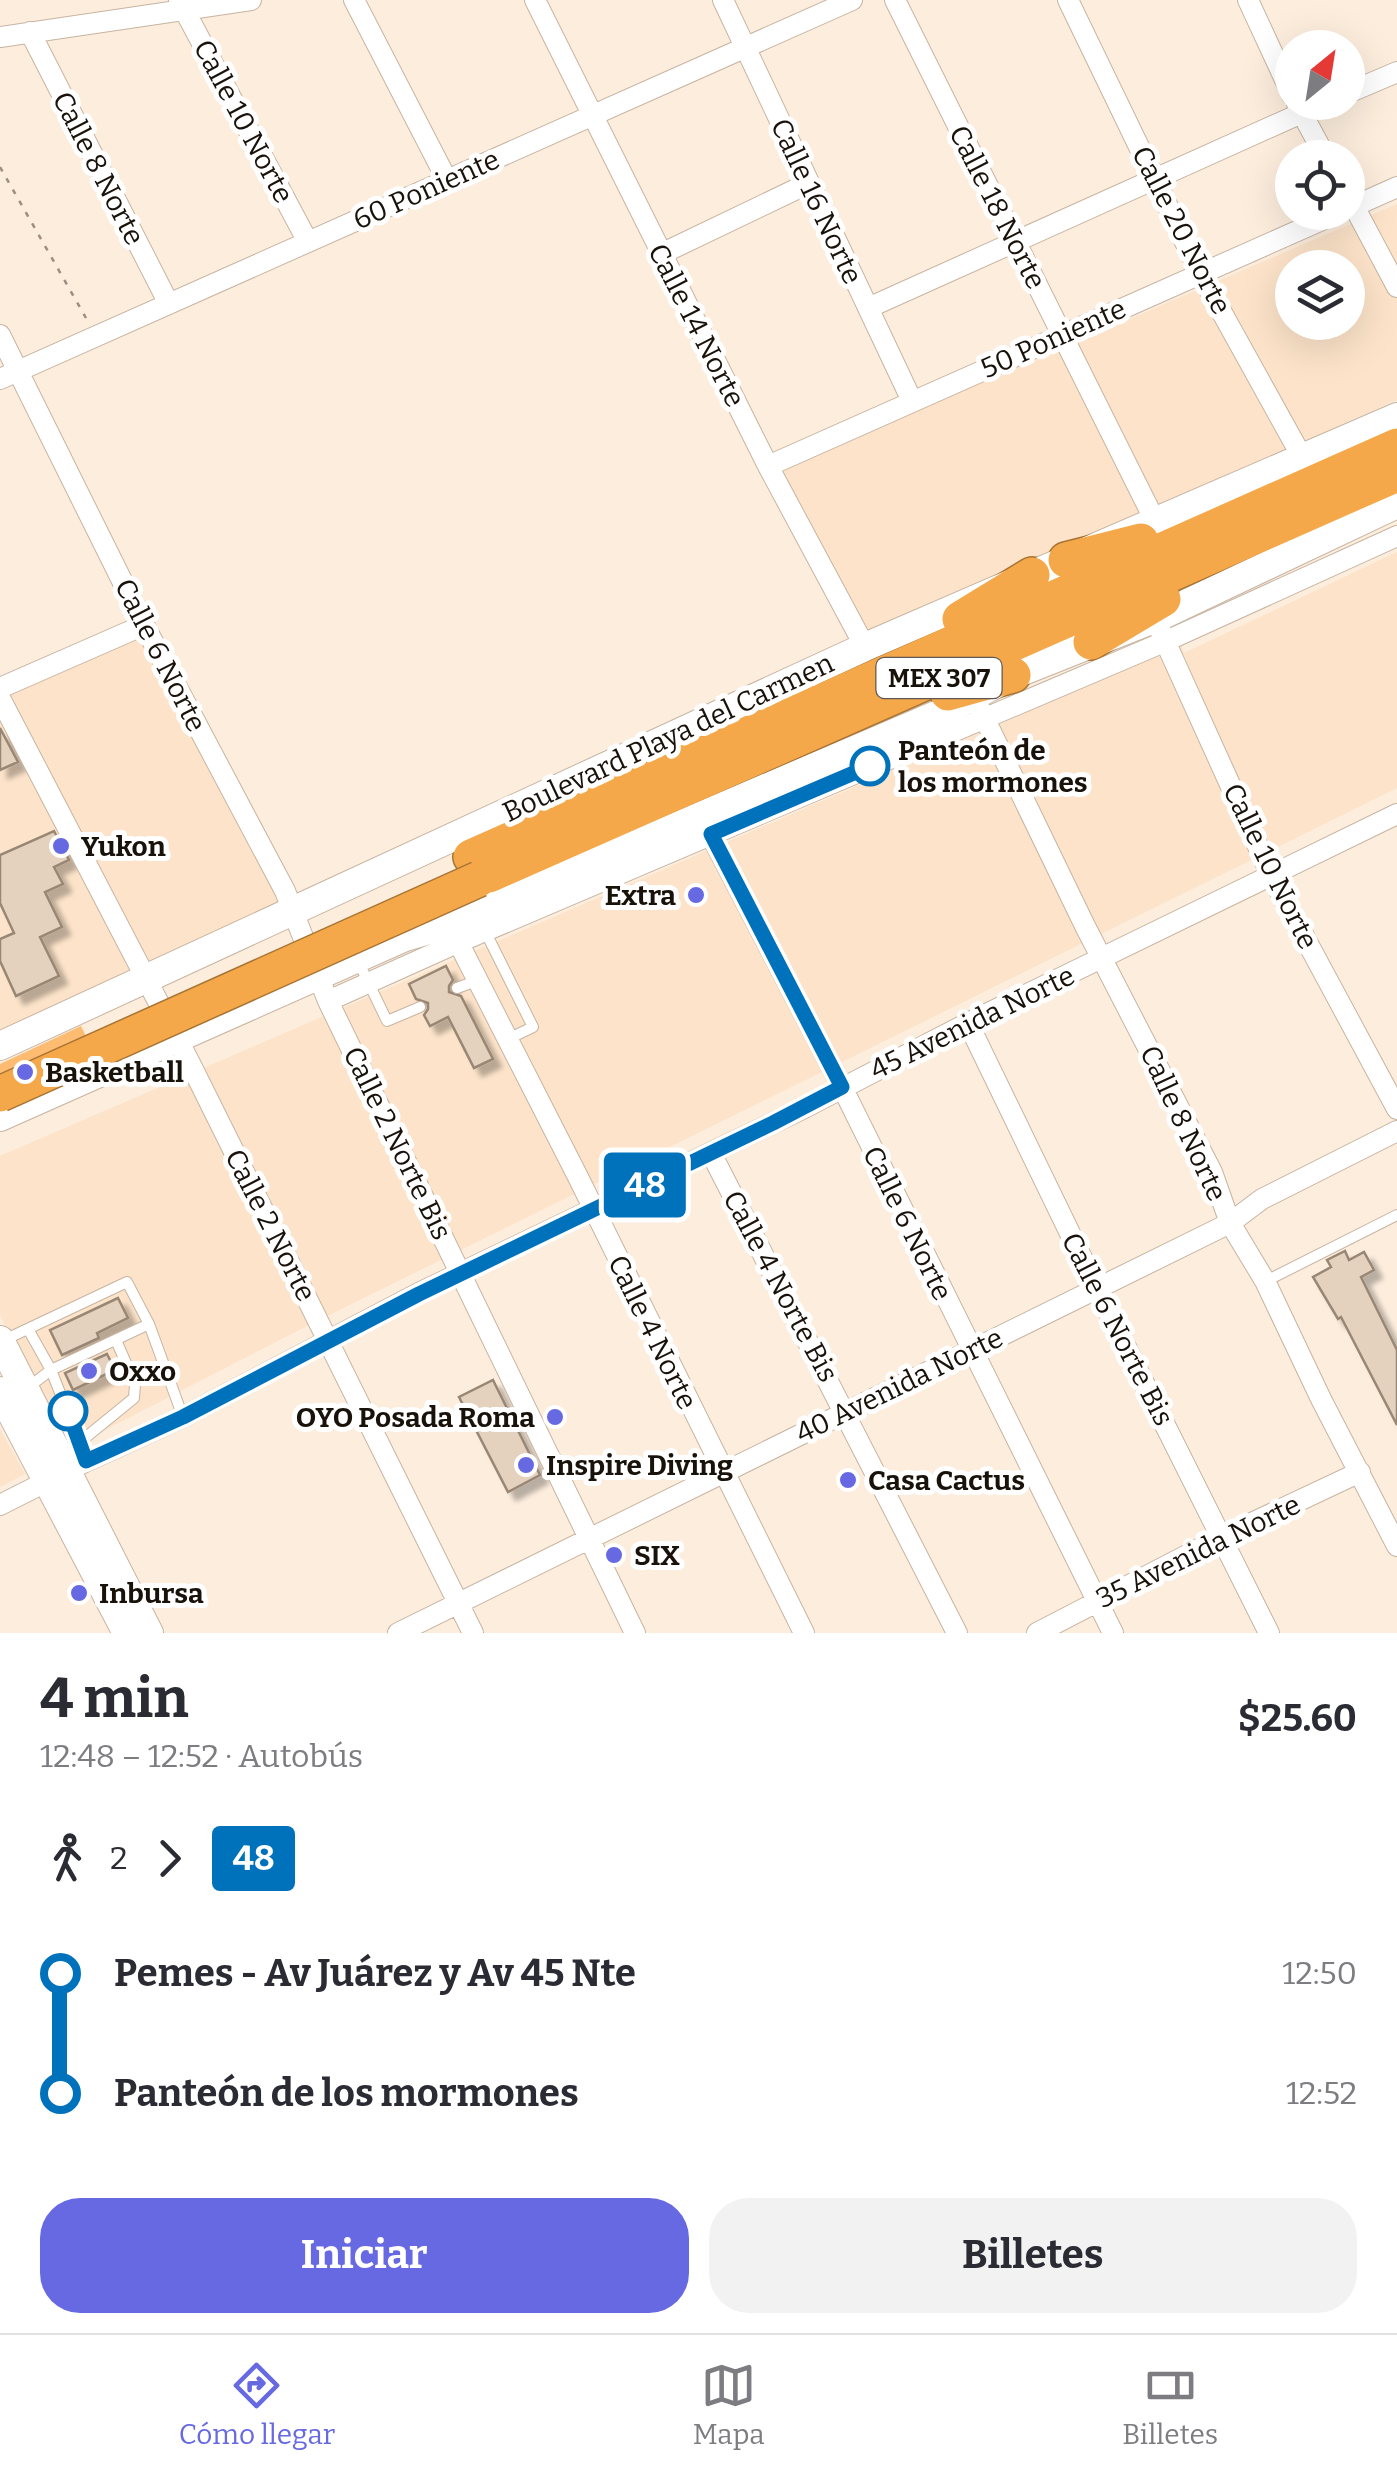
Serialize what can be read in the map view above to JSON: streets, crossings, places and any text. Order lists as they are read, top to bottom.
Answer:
{
  "streets": {
    "highway": ["MEX 307"],
    "main road": ["Boulevard Playa del Carmen"],
    "street": [
      "Calle 10 Norte",
      "Calle 8 Norte",
      "60 Poniente",
      "Calle 16 Norte",
      "Calle 18 Norte",
      "Calle 20 Norte",
      "Calle 14 Norte",
      "50 Poniente",
      "Calle 6 Norte",
      "45 Avenida Norte",
      "Calle 2 Norte Bis",
      "Calle 2 Norte",
      "Calle 4 Norte Bis",
      "Calle 6 Norte Bis",
      "Calle 4 Norte",
      "40 Avenida Norte",
      "35 Avenida Norte"
    ]
  },
  "crossings": [
    ["Calle 10 Norte", "60 Poniente"],
    ["Calle 10 Norte", "45 Avenida Norte"],
    ["Calle 8 Norte", "60 Poniente"],
    ["Calle 8 Norte", "45 Avenida Norte"],
    ["Calle 8 Norte", "40 Avenida Norte"],
    ["Calle 8 Norte", "35 Avenida Norte"],
    ["60 Poniente", "Calle 16 Norte"],
    ["60 Poniente", "Calle 14 Norte"],
    ["60 Poniente", "Calle 6 Norte"],
    ["Calle 16 Norte", "50 Poniente"],
    ["Calle 18 Norte", "50 Poniente"],
    ["Calle 18 Norte", "Boulevard Playa del Carmen"],
    ["Calle 20 Norte", "50 Poniente"],
    ["Calle 20 Norte", "Boulevard Playa del Carmen"],
    ["Calle 14 Norte", "50 Poniente"],
    ["Calle 14 Norte", "Boulevard Playa del Carmen"],
    ["Calle 6 Norte", "Boulevard Playa del Carmen"],
    ["Calle 6 Norte", "45 Avenida Norte"],
    ["Calle 6 Norte", "Calle 2 Norte Bis"],
    ["Calle 6 Norte", "40 Avenida Norte"],
    ["Calle 6 Norte", "35 Avenida Norte"],
    ["Boulevard Playa del Carmen", "Calle 2 Norte"],
    ["45 Avenida Norte", "Calle 2 Norte Bis"],
    ["45 Avenida Norte", "Calle 2 Norte"],
    ["45 Avenida Norte", "Calle 4 Norte Bis"],
    ["45 Avenida Norte", "Calle 6 Norte Bis"],
    ["45 Avenida Norte", "Calle 4 Norte"],
    ["Calle 2 Norte Bis", "40 Avenida Norte"],
    ["Calle 2 Norte", "40 Avenida Norte"],
    ["Calle 4 Norte Bis", "40 Avenida Norte"],
    ["Calle 6 Norte Bis", "40 Avenida Norte"],
    ["Calle 6 Norte Bis", "35 Avenida Norte"],
    ["Calle 4 Norte", "40 Avenida Norte"]
  ],
  "places": [
    "Panteón de los mormones",
    "Yukon",
    "Extra",
    "Basketball",
    "Oxxo",
    "OYO Posada Roma",
    "Inspire Diving",
    "Casa Cactus",
    "SIX",
    "Inbursa"
  ],
  "lines": ["bus line 48"],
  "north": "top right",
  "page": {
    "on_map": "48",
    "heading": ["4 min", "12:48 – 12:52 · Autobús", "$25.60"],
    "legs": ["2", "48"],
    "list": [
      {
        "name": "Pemes - Av Juárez y Av 45 Nte",
        "value": "12:50"
      },
      {
        "name": "Panteón de los mormones",
        "value": "12:52"
      }
    ],
    "buttons": ["Iniciar", "Billetes"],
    "tabs": ["Cómo llegar", "Mapa", "Billetes"]
  }
}
